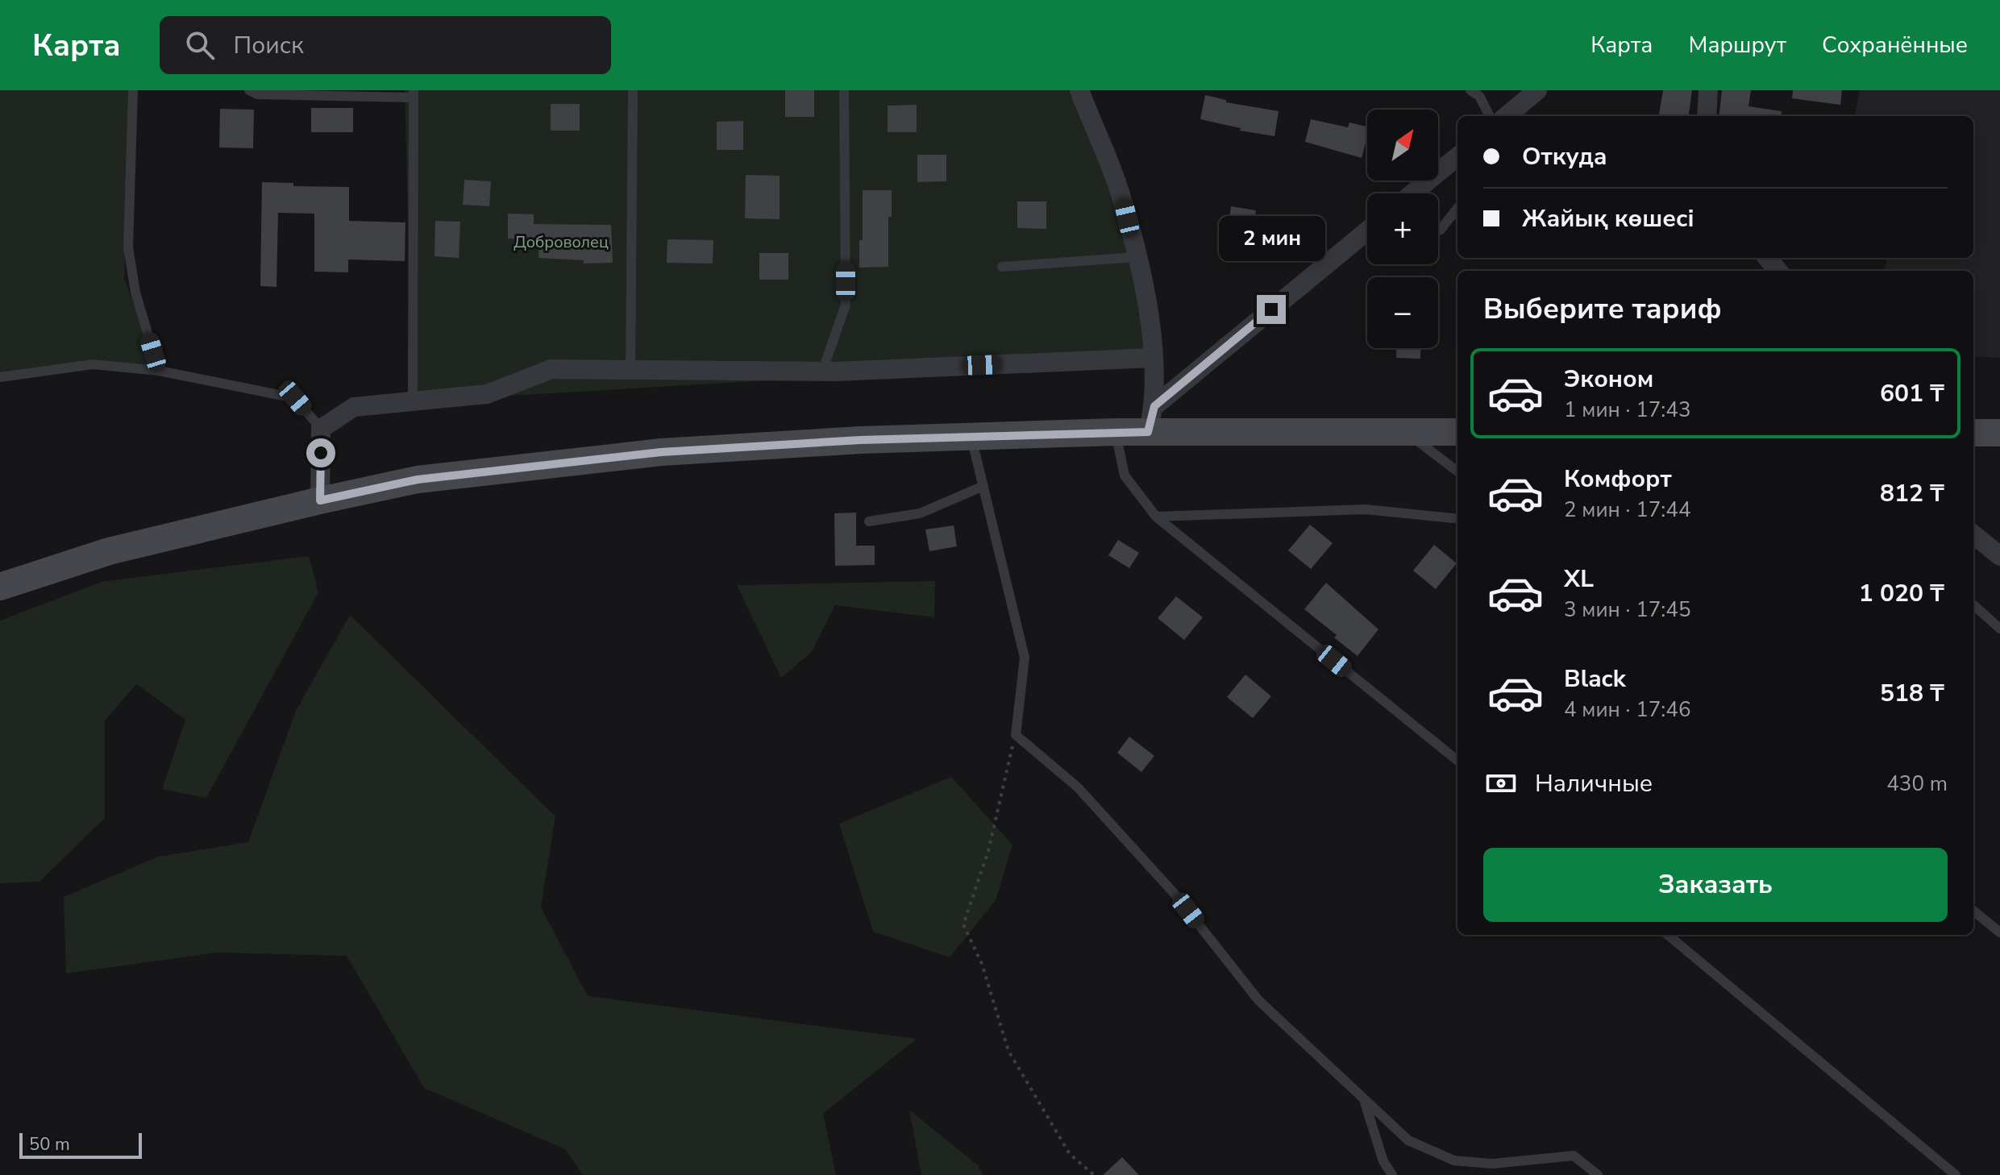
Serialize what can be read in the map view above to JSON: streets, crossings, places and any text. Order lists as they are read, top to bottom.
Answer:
{
  "parks": ["Доброволец"],
  "scale_bar": "50 m",
  "north": "top right",
  "page": {
    "header": "Карта",
    "search": "Поиск",
    "nav": ["Карта", "Маршрут", "Сохранённые"],
    "map_buttons": ["+", "−"],
    "banner": ["Откуда", "Жайық көшесі"],
    "bubble": "2 мин",
    "heading": "Выберите тариф",
    "list": [
      {
        "name": "Эконом",
        "note": "1 мин · 17:43",
        "value": "601 ₸"
      },
      {
        "name": "Комфорт",
        "note": "2 мин · 17:44",
        "value": "812 ₸"
      },
      {
        "name": "XL",
        "note": "3 мин · 17:45",
        "value": "1 020 ₸"
      },
      {
        "name": "Black",
        "note": "4 мин · 17:46",
        "value": "518 ₸"
      }
    ],
    "pay": ["Наличные", "430 m"],
    "buttons": "Заказать",
    "scale": "50 m"
  }
}
